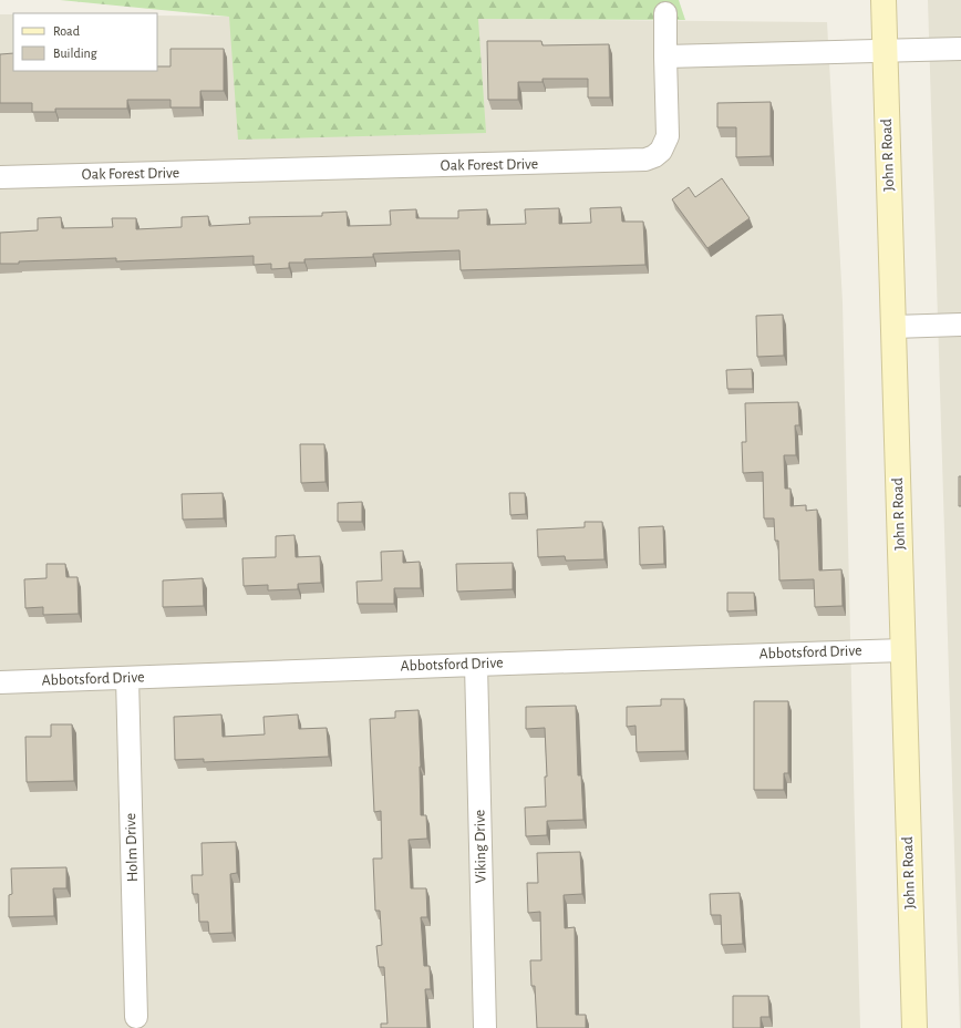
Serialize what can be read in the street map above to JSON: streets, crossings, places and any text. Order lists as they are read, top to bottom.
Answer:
{
  "streets": {
    "main road": ["John R Road"],
    "street": [
      "Oak Forest Drive",
      "Abbotsford Drive",
      "Viking Drive",
      "Holm Drive"
    ]
  },
  "crossings": [
    ["John R Road", "Abbotsford Drive"],
    ["Abbotsford Drive", "Viking Drive"],
    ["Abbotsford Drive", "Holm Drive"]
  ],
  "legend": ["Road", "Building"]
}
